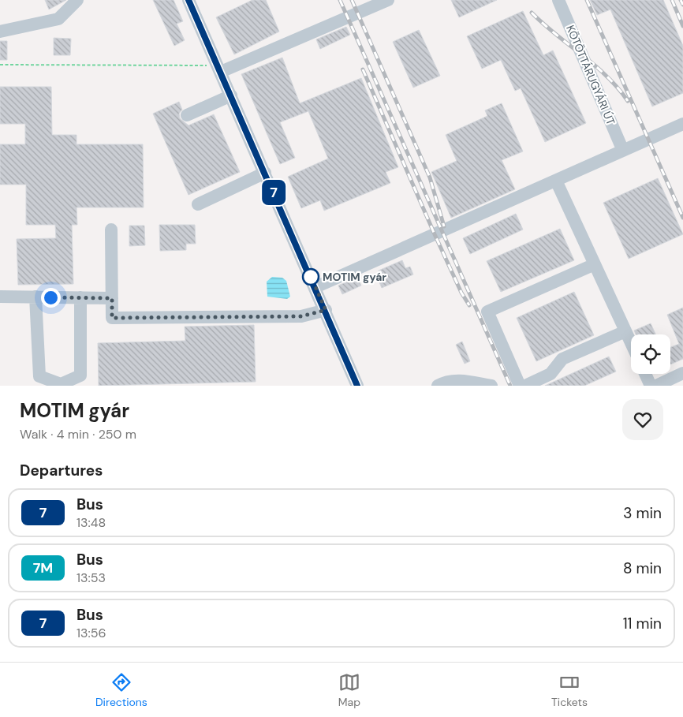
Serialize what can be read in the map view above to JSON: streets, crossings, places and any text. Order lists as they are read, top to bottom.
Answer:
{
  "streets": {
    "street": ["KÖTÖTTÁRUGYÁRI ÚT"]
  },
  "places": ["MOTIM gyár"],
  "lines": ["bus line 7"],
  "page": {
    "on_map": "7",
    "heading": [
      ["MOTIM gyár", "Walk · 4 min · 250 m"],
      "Departures"
    ],
    "list": [
      {
        "mark": "7",
        "name": "Bus",
        "note": "13:48",
        "value": "3 min"
      },
      {
        "mark": "7M",
        "name": "Bus",
        "note": "13:53",
        "value": "8 min"
      },
      {
        "mark": "7",
        "name": "Bus",
        "note": "13:56",
        "value": "11 min"
      }
    ],
    "tabs": ["Directions", "Map", "Tickets"]
  }
}
